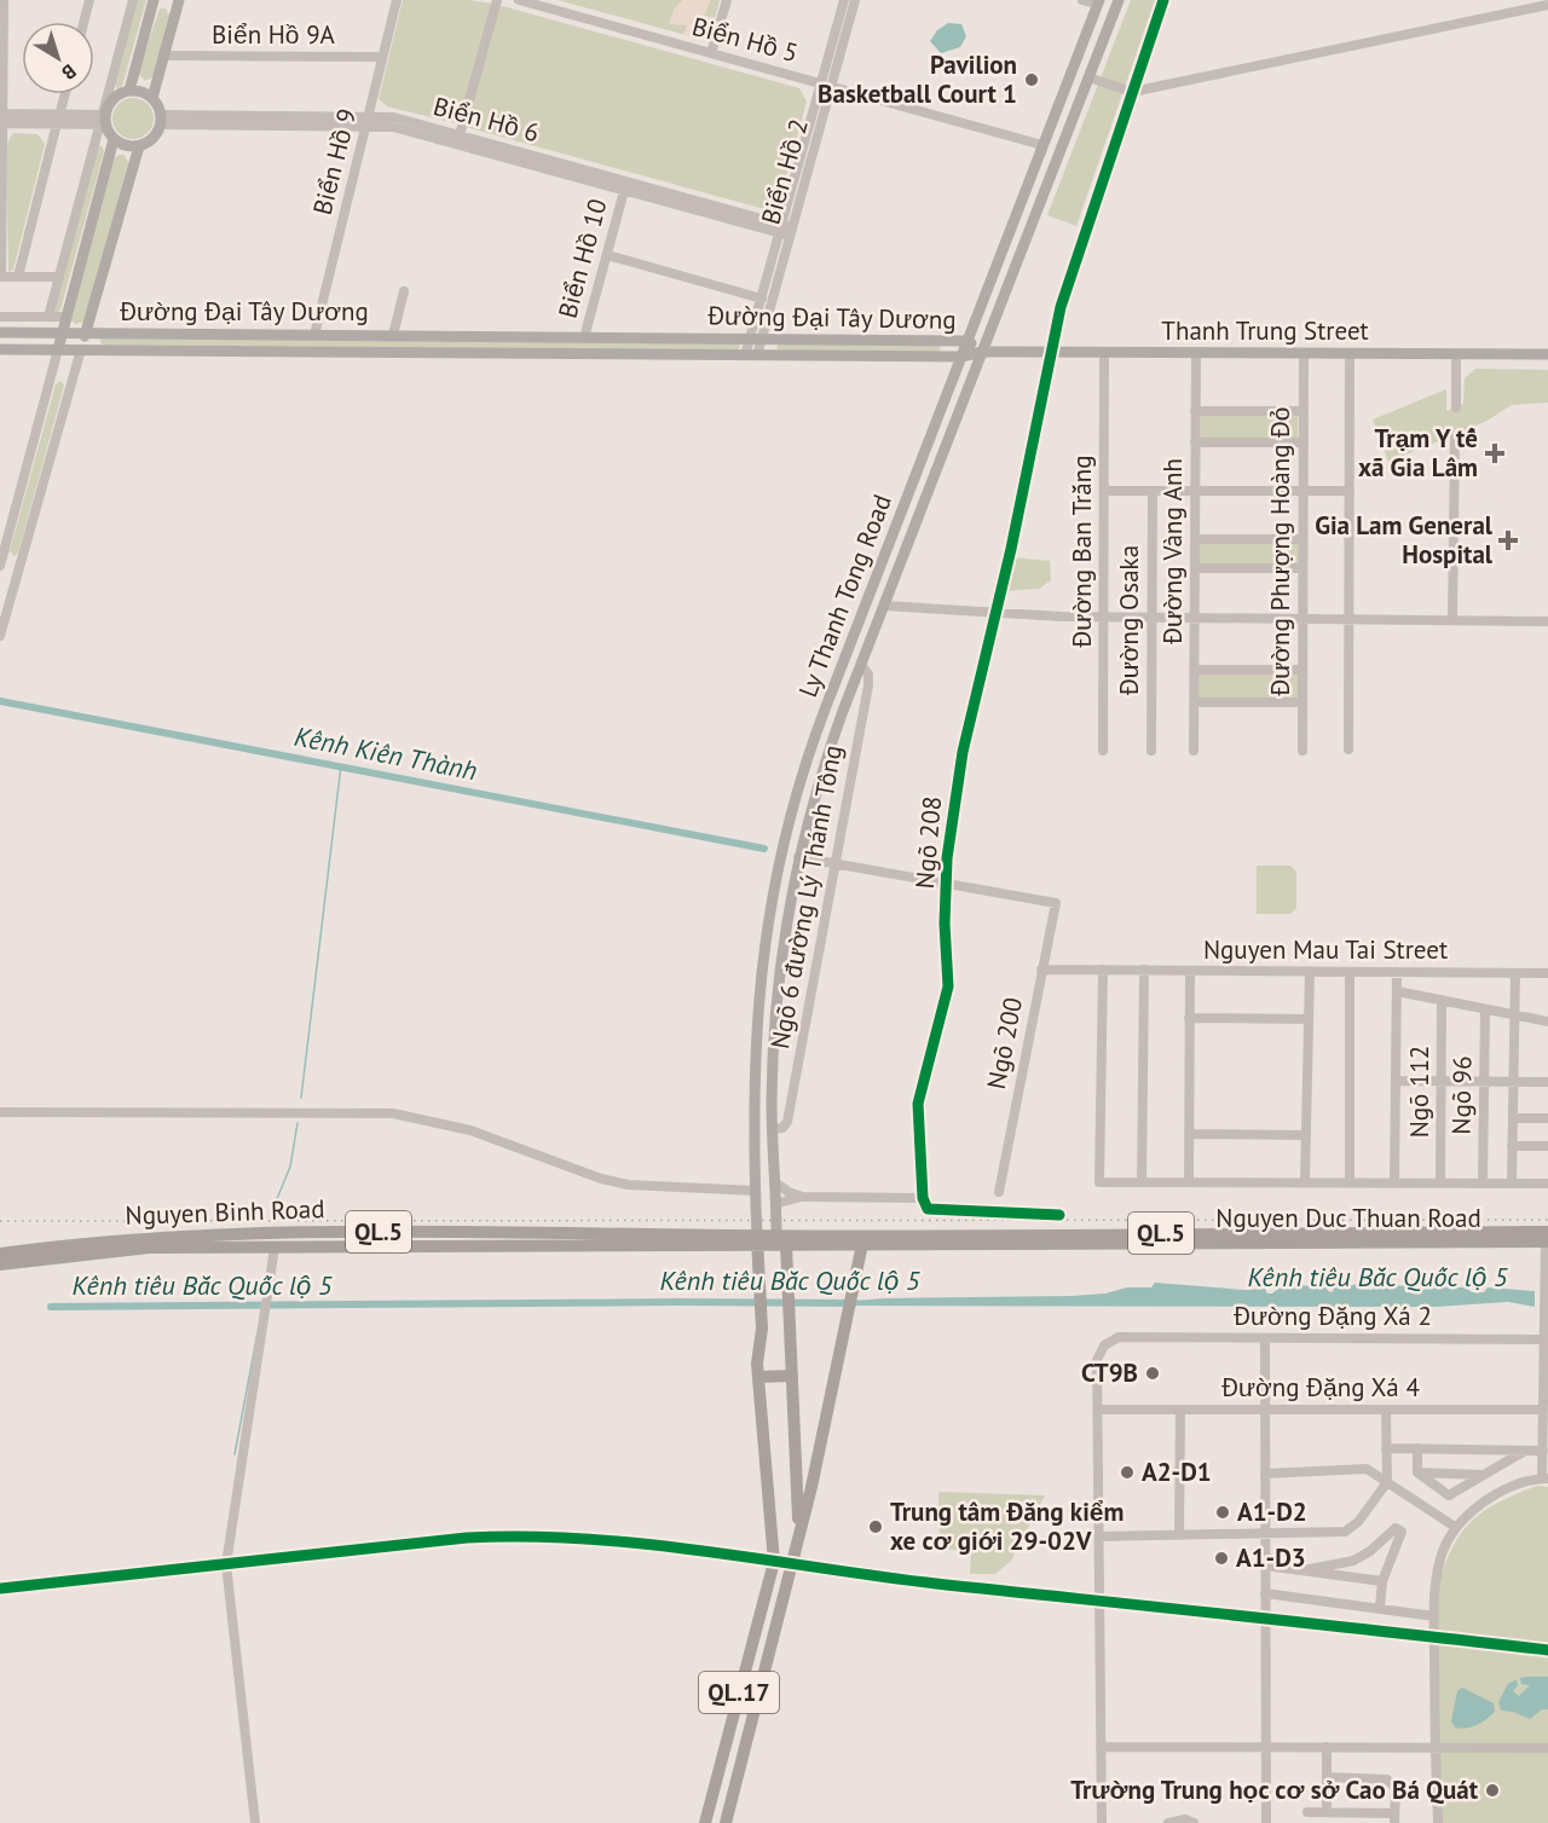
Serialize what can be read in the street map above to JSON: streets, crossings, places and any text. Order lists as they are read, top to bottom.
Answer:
{
  "streets": {
    "highway": [
      "Nguyen Binh Road",
      "Nguyen Duc Thuan Road",
      "QL.5",
      "QL.17"
    ],
    "main road": ["Đường Đại Tây Dương", "Thanh Trung Street", "Ly Thanh Tong Road"],
    "street": [
      "Biển Hồ 9A",
      "Biển Hồ 5",
      "Biển Hồ 6",
      "Biển Hồ 9",
      "Biển Hồ 2",
      "Biển Hồ 10",
      "Đường Ban Trắng",
      "Đường Vàng Anh",
      "Đường Phượng Hoàng Đỏ",
      "Đường Osaka",
      "Ngõ 208",
      "Ngõ 6 đường Lý Thánh Tông",
      "Nguyen Mau Tai Street",
      "Ngõ 200",
      "Ngõ 112",
      "Ngõ 96",
      "Đường Đặng Xá 2",
      "Đường Đặng Xá 4"
    ]
  },
  "crossings": [
    ["Biển Hồ 9A", "Biển Hồ 9"],
    ["Biển Hồ 5", "Biển Hồ 2"],
    ["Biển Hồ 5", "Ly Thanh Tong Road"],
    ["Biển Hồ 6", "Biển Hồ 9"],
    ["Biển Hồ 6", "Biển Hồ 2"],
    ["Biển Hồ 6", "Biển Hồ 10"],
    ["Biển Hồ 9", "Đường Đại Tây Dương"],
    ["Biển Hồ 2", "Đường Đại Tây Dương"],
    ["Biển Hồ 10", "Đường Đại Tây Dương"],
    ["Đường Đại Tây Dương", "Thanh Trung Street"],
    ["Đường Đại Tây Dương", "Ly Thanh Tong Road"],
    ["Thanh Trung Street", "Đường Ban Trắng"],
    ["Thanh Trung Street", "Đường Vàng Anh"],
    ["Thanh Trung Street", "Đường Phượng Hoàng Đỏ"],
    ["Thanh Trung Street", "Ly Thanh Tong Road"],
    ["Thanh Trung Street", "Ngõ 208"],
    ["Ly Thanh Tong Road", "Ngõ 6 đường Lý Thánh Tông"],
    ["Ly Thanh Tong Road", "Nguyen Binh Road"],
    ["Ly Thanh Tong Road", "Nguyen Duc Thuan Road"],
    ["Ly Thanh Tong Road", "QL.17"],
    ["Ngõ 208", "Ngõ 200"],
    ["Nguyen Mau Tai Street", "Ngõ 200"],
    ["Nguyen Binh Road", "Nguyen Duc Thuan Road"],
    ["Nguyen Binh Road", "QL.17"],
    ["Nguyen Duc Thuan Road", "QL.17"],
    ["Đường Đặng Xá 2", "Đường Đặng Xá 4"]
  ],
  "water": ["Kênh Kiên Thành", "Kênh tiêu Bắc Quốc lộ 5"],
  "places": {
    "other": [
      "Pavilion Basketball Court 1",
      "CT9B",
      "A2-D1",
      "A1-D2",
      "Trung tâm Đăng kiểm xe cơ giới 29-02V",
      "A1-D3",
      "Trường Trung học cơ sở Cao Bá Quát"
    ],
    "health": ["Trạm Y tế xã Gia Lâm", "Gia Lam General Hospital"]
  },
  "north": "bottom right"
}
